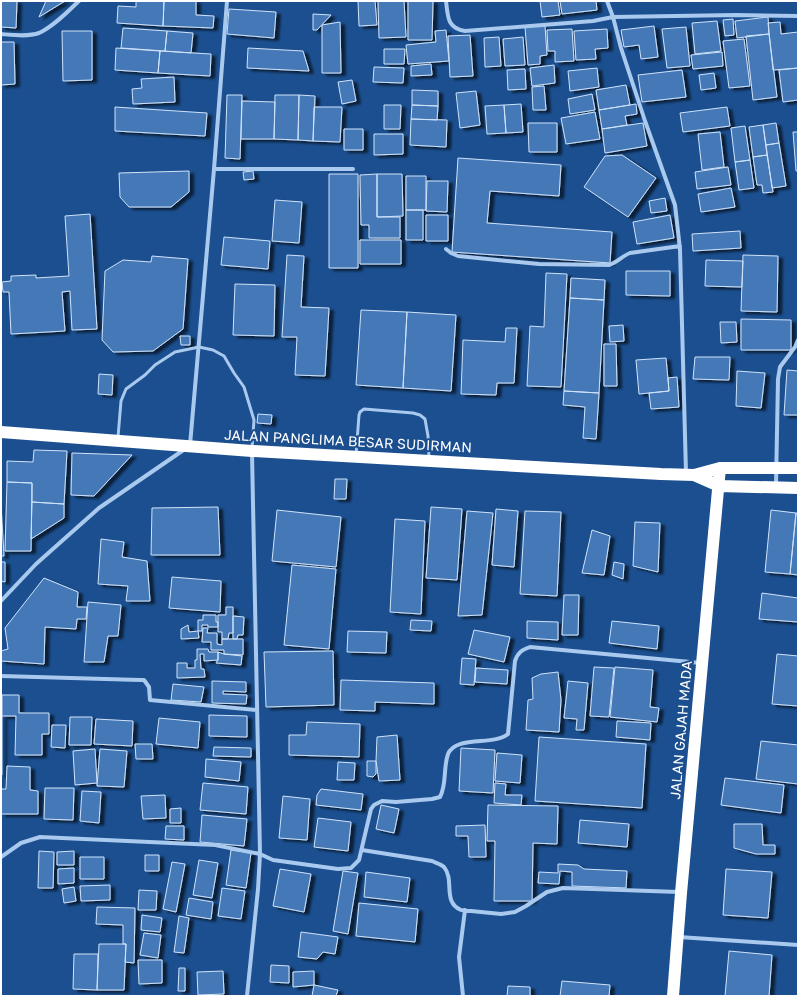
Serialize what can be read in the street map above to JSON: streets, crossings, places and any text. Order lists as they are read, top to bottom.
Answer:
{
  "streets": {
    "highway": ["JALAN PANGLIMA BESAR SUDIRMAN", "JALAN GAJAH MADA"]
  },
  "crossings": [
    ["JALAN PANGLIMA BESAR SUDIRMAN", "JALAN GAJAH MADA"]
  ]
}
